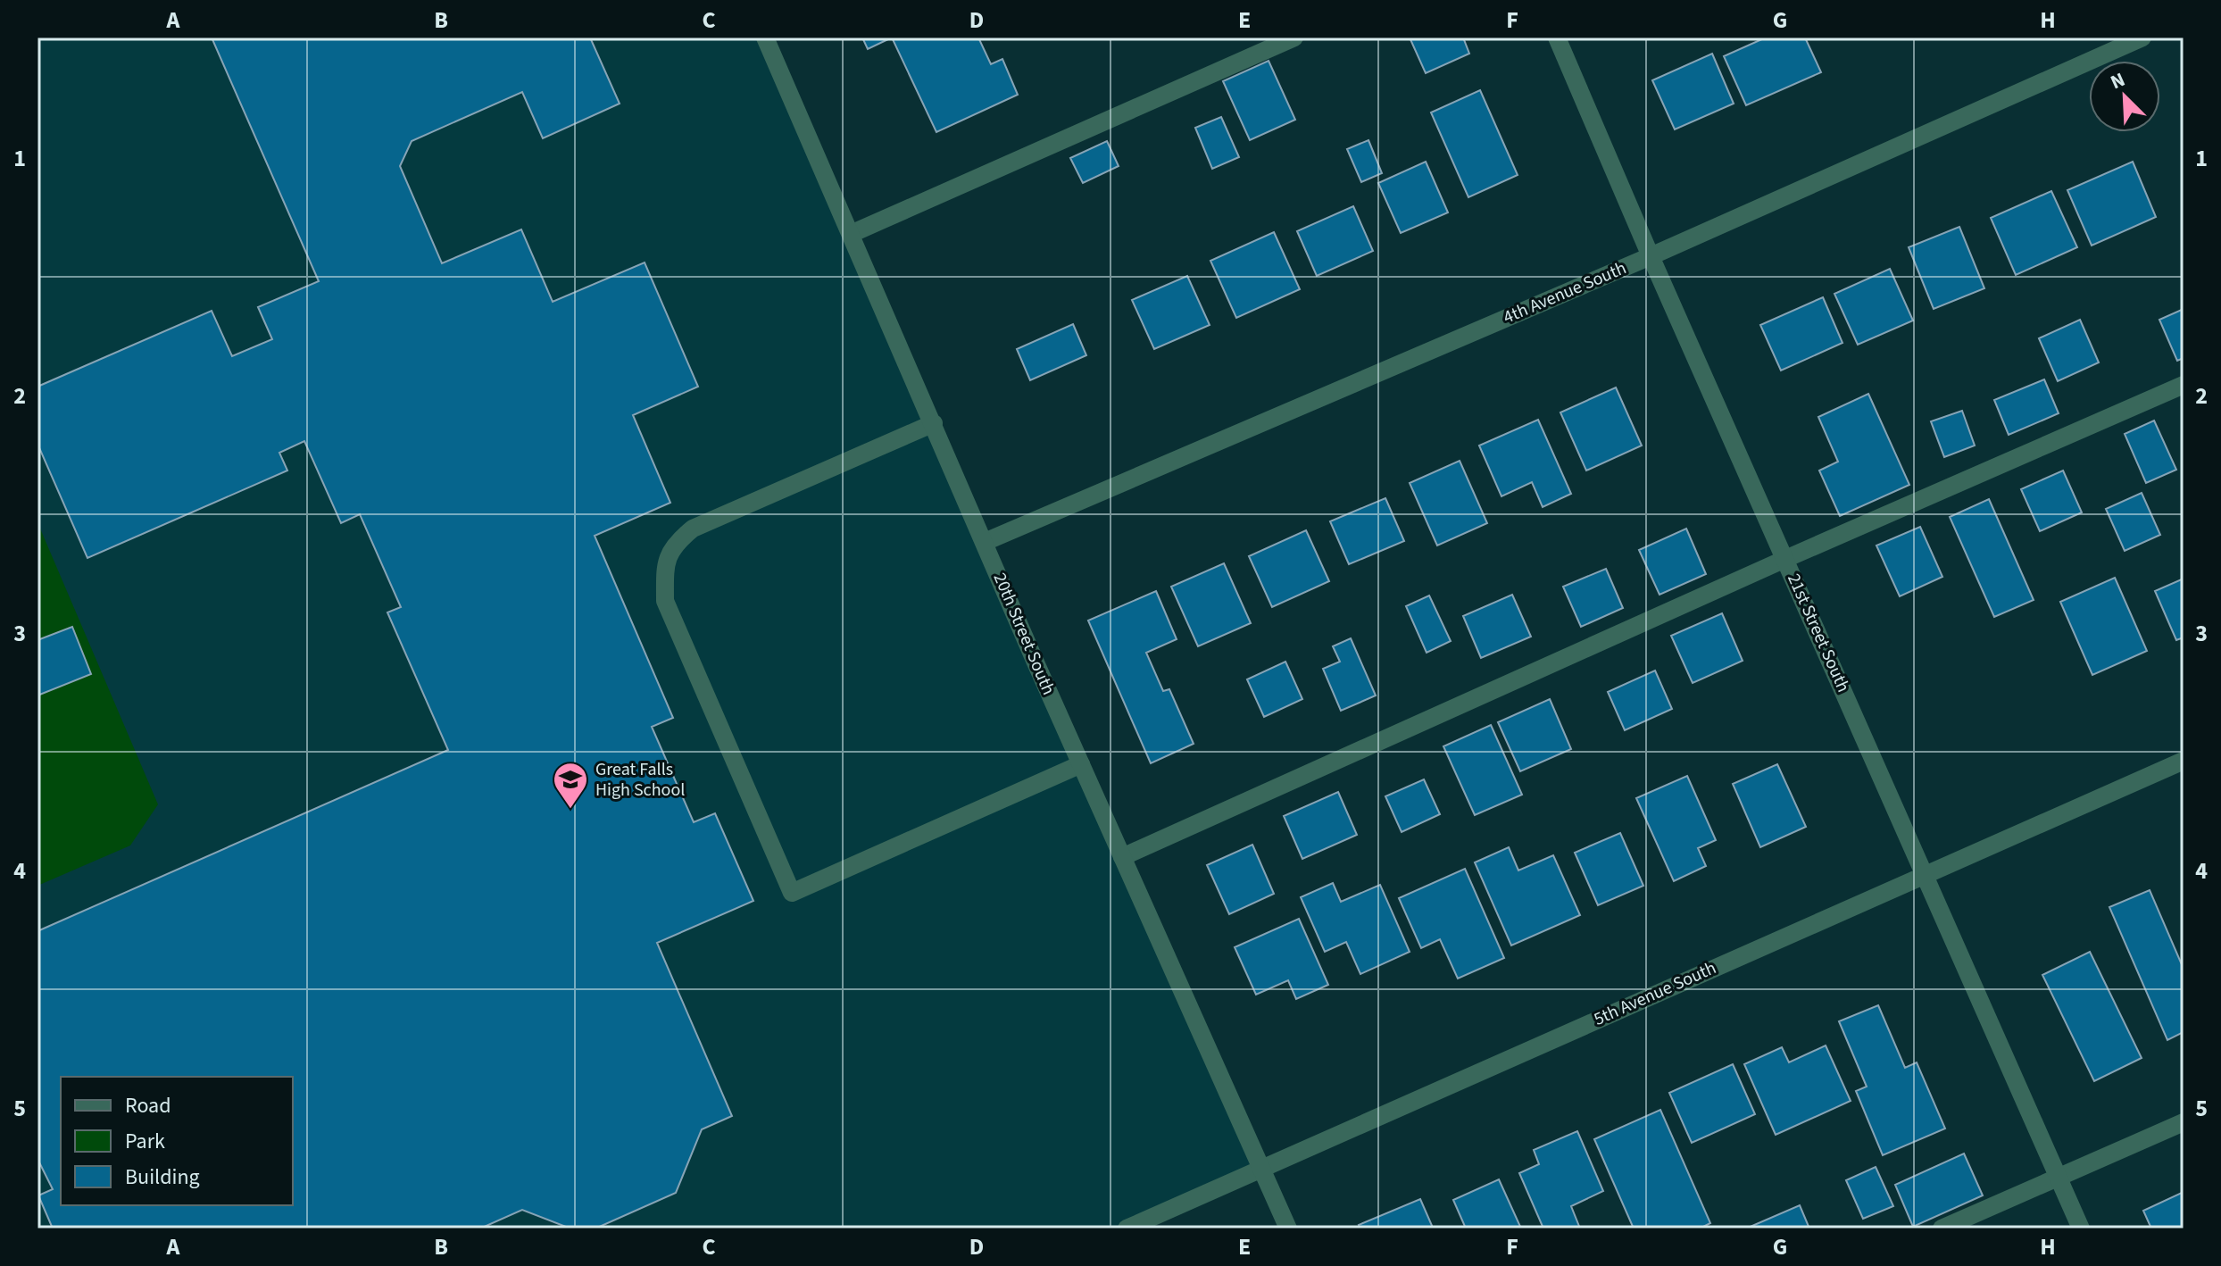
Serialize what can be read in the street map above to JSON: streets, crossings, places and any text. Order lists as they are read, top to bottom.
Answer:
{
  "streets": {
    "street": [
      "4th Avenue South",
      "21st Street South",
      "20th Street South",
      "5th Avenue South"
    ]
  },
  "crossings": [
    ["4th Avenue South", "21st Street South"],
    ["4th Avenue South", "20th Street South"],
    ["21st Street South", "5th Avenue South"],
    ["20th Street South", "5th Avenue South"]
  ],
  "places": {
    "school or university": ["Great Falls High School"]
  },
  "legend": ["Road", "Park", "Building"],
  "north": "top left",
  "grid": {
    "columns": [
      "A",
      "B",
      "C",
      "D",
      "E",
      "F",
      "G",
      "H"
    ],
    "rows": [
      "1",
      "2",
      "3",
      "4",
      "5"
    ]
  }
}
